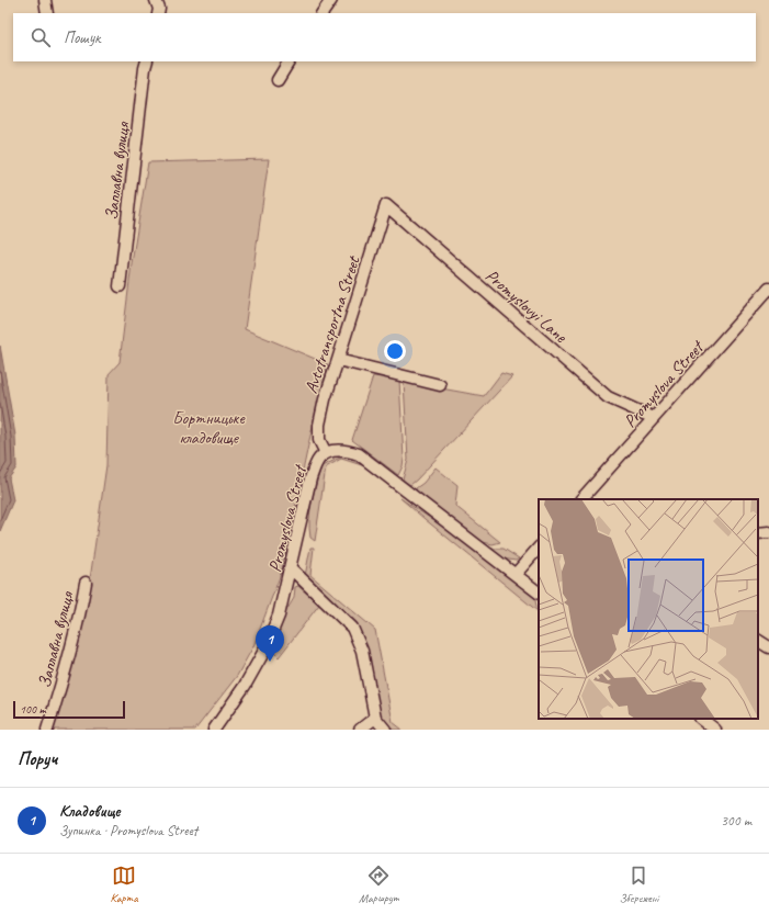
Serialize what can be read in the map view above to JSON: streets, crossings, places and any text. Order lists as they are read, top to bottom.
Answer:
{
  "streets": {
    "street": [
      "Заплавна вулиця",
      "Promyslovyi Lane",
      "Avtotransportna Street",
      "Promyslova Street"
    ]
  },
  "crossings": [
    ["Promyslovyi Lane", "Avtotransportna Street"],
    ["Promyslovyi Lane", "Promyslova Street"],
    ["Avtotransportna Street", "Promyslova Street"]
  ],
  "parks": ["Бортницьке кладовище"],
  "scale_bar": "100 m",
  "page": {
    "search": "Пошук",
    "pins": "1",
    "scale": "100 m",
    "heading": "Поруч",
    "list": [
      {
        "mark": "1",
        "name": "Кладовище",
        "note": "Зупинка · Promyslova Street",
        "value": "300 m"
      }
    ],
    "nav": ["Карта", "Маршрут", "Збережені"]
  }
}
